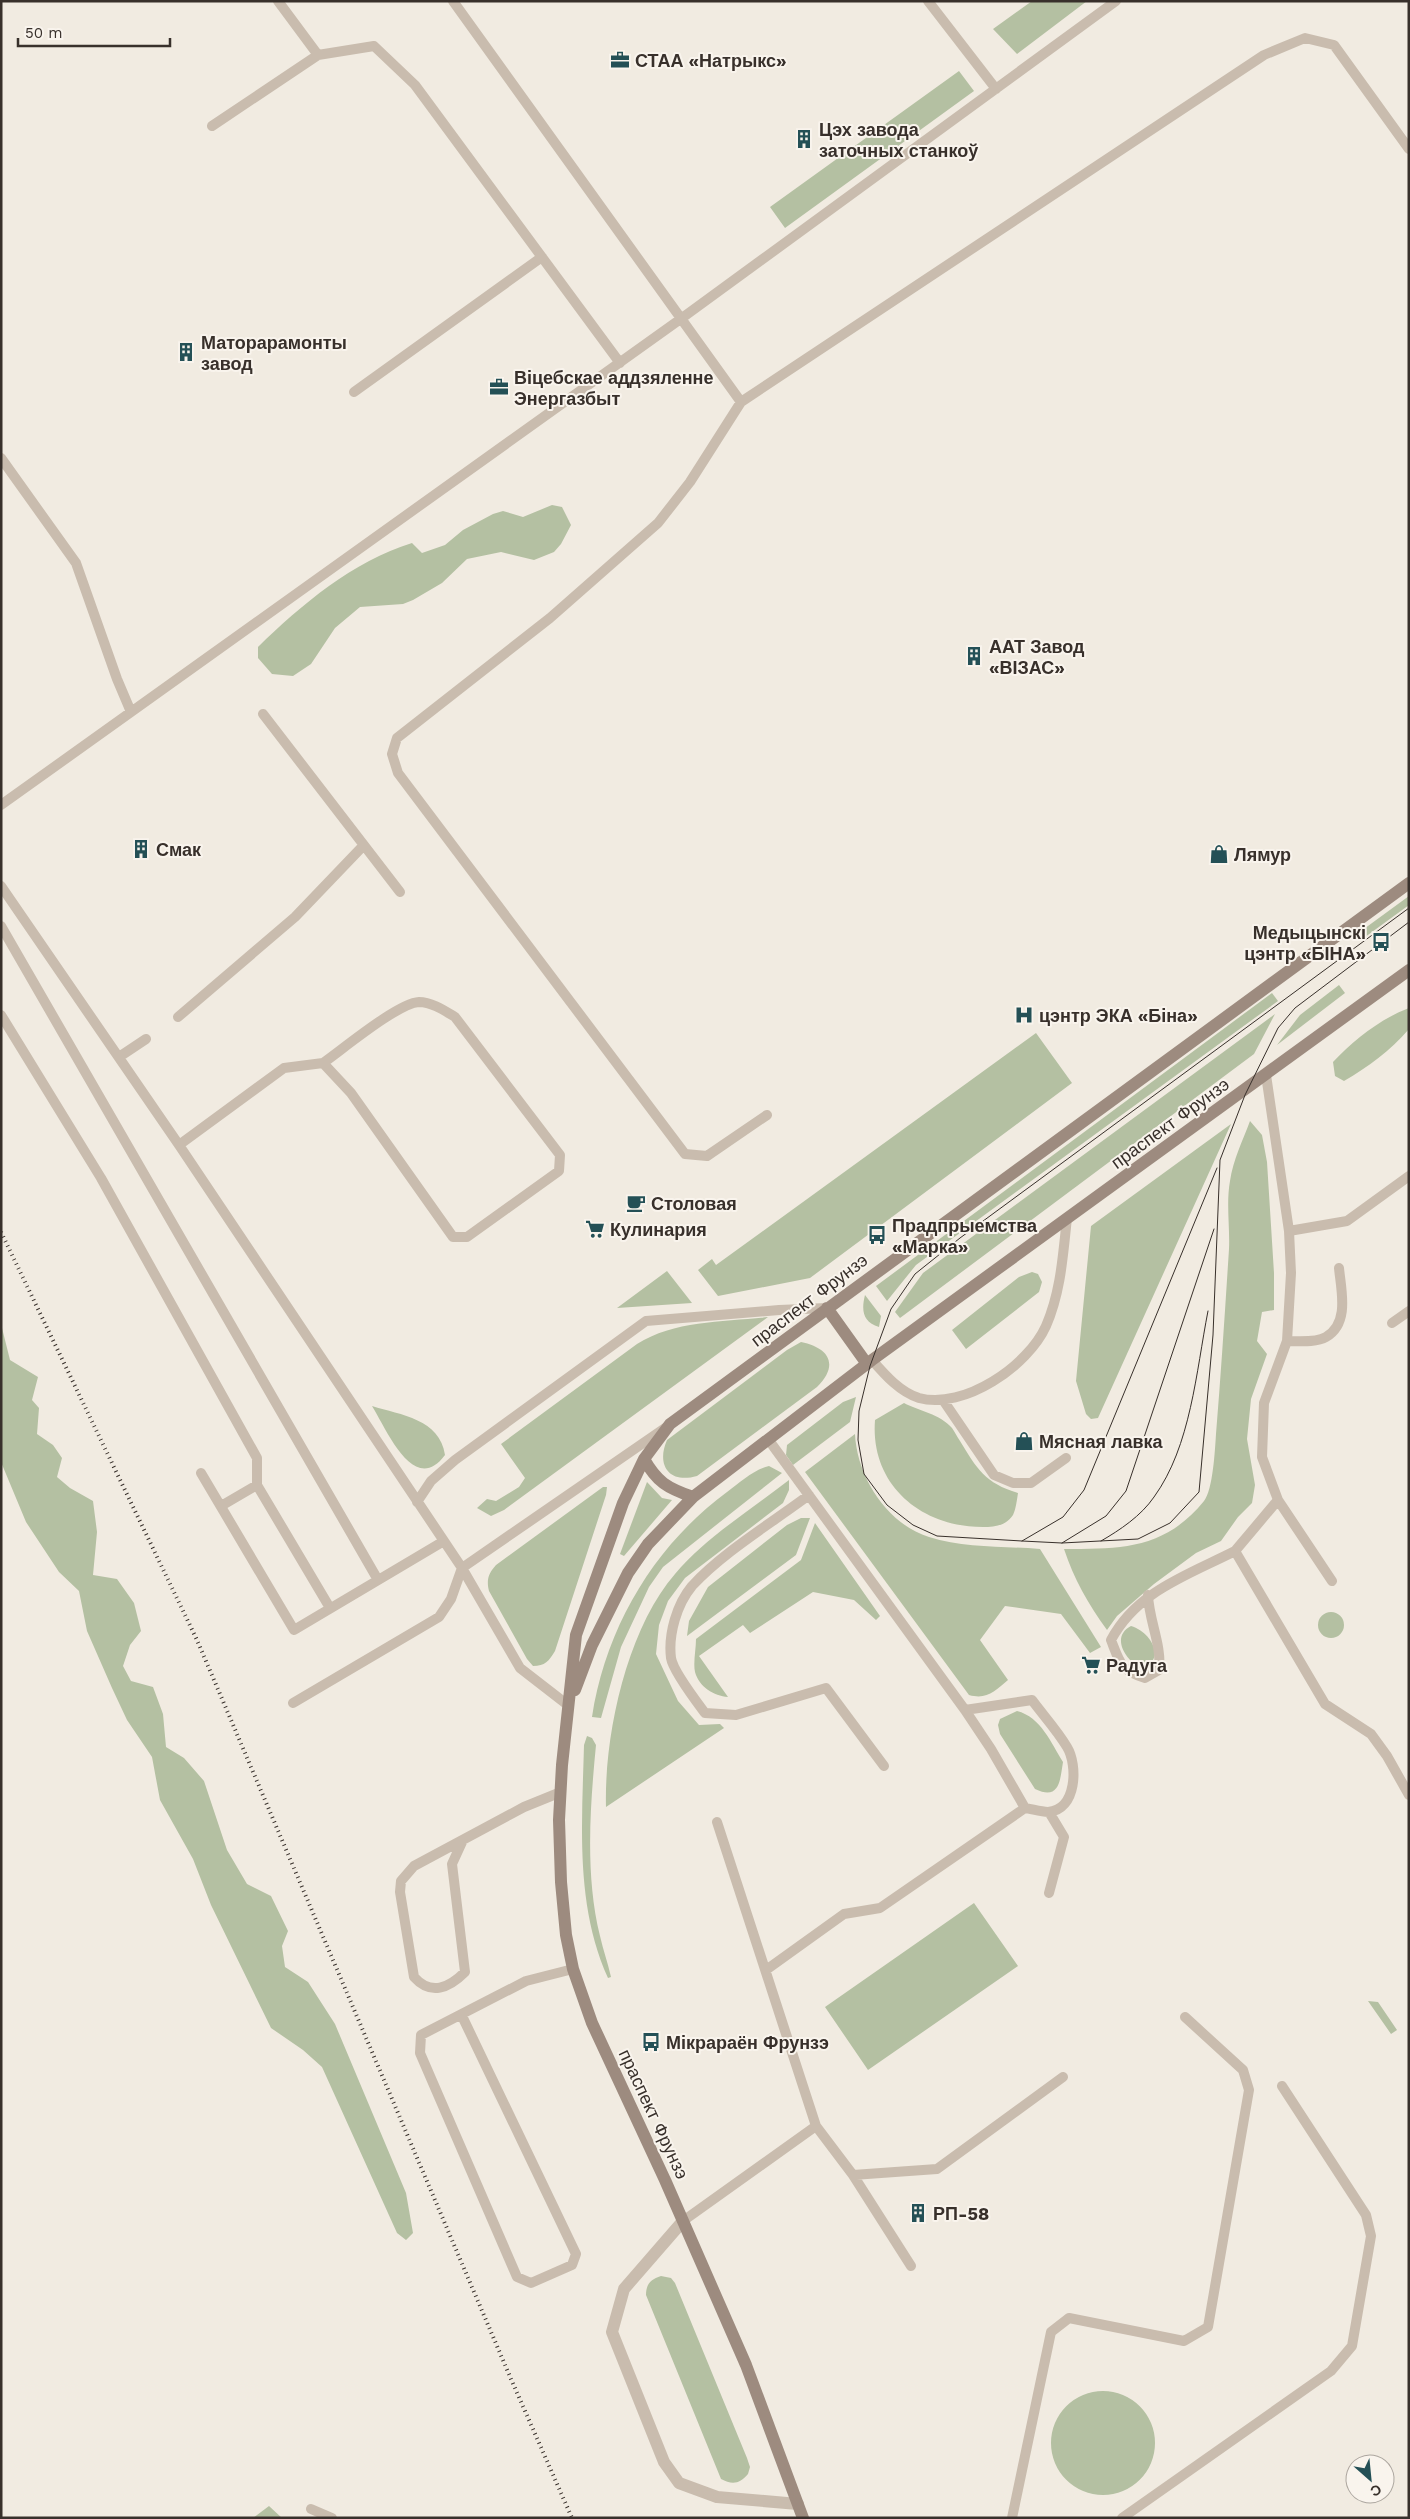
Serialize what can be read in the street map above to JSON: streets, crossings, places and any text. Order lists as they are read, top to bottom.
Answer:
{
  "streets": {
    "main road": ["праспект Фрунзэ"]
  },
  "places": {
    "office": ["СТАА «Натрыкс»", "Віцебскае аддзяленне Энергазбыт"],
    "building": [
      "Цэх завода заточных станкоў",
      "Маторарамонты завод",
      "ААТ Завод «ВІЗАС»",
      "Смак",
      "РП-58"
    ],
    "shop": ["Лямур", "Мясная лавка"],
    "bus stop": ["Медыцынскі цэнтр «БІНА»", "Прадпрыемства «Марка»", "Мікрараён Фрунзэ"],
    "hospital": ["цэнтр ЭКА «Біна»"],
    "cafe": ["Столовая"],
    "supermarket": ["Кулинария", "Радуга"]
  },
  "scale_bar": "50 m",
  "north": "bottom right"
}
